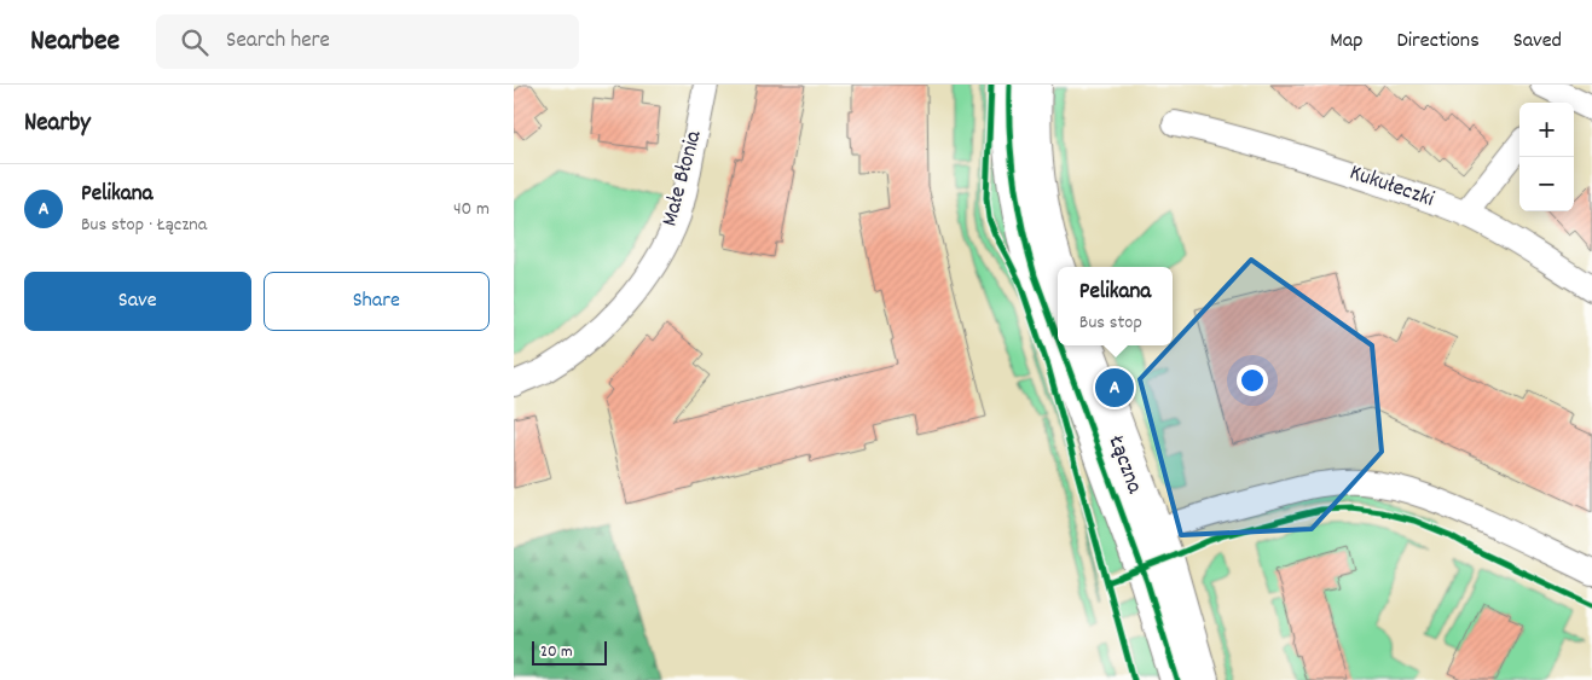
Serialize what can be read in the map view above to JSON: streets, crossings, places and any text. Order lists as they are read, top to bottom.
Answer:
{
  "streets": {
    "street": ["Małe Błonia", "Kukułeczki", "Łączna"]
  },
  "scale_bar": "20 m",
  "page": {
    "header": "Nearbee",
    "search": "Search here",
    "nav": ["Map", "Directions", "Saved"],
    "heading": "Nearby",
    "map_buttons": ["+", "−"],
    "list": [
      {
        "mark": "A",
        "name": "Pelikana",
        "note": "Bus stop · Łączna",
        "value": "40 m"
      }
    ],
    "buttons": ["Save", "Share"],
    "popup": ["Pelikana", "Bus stop"],
    "pins": "A",
    "scale": "20 m"
  }
}
